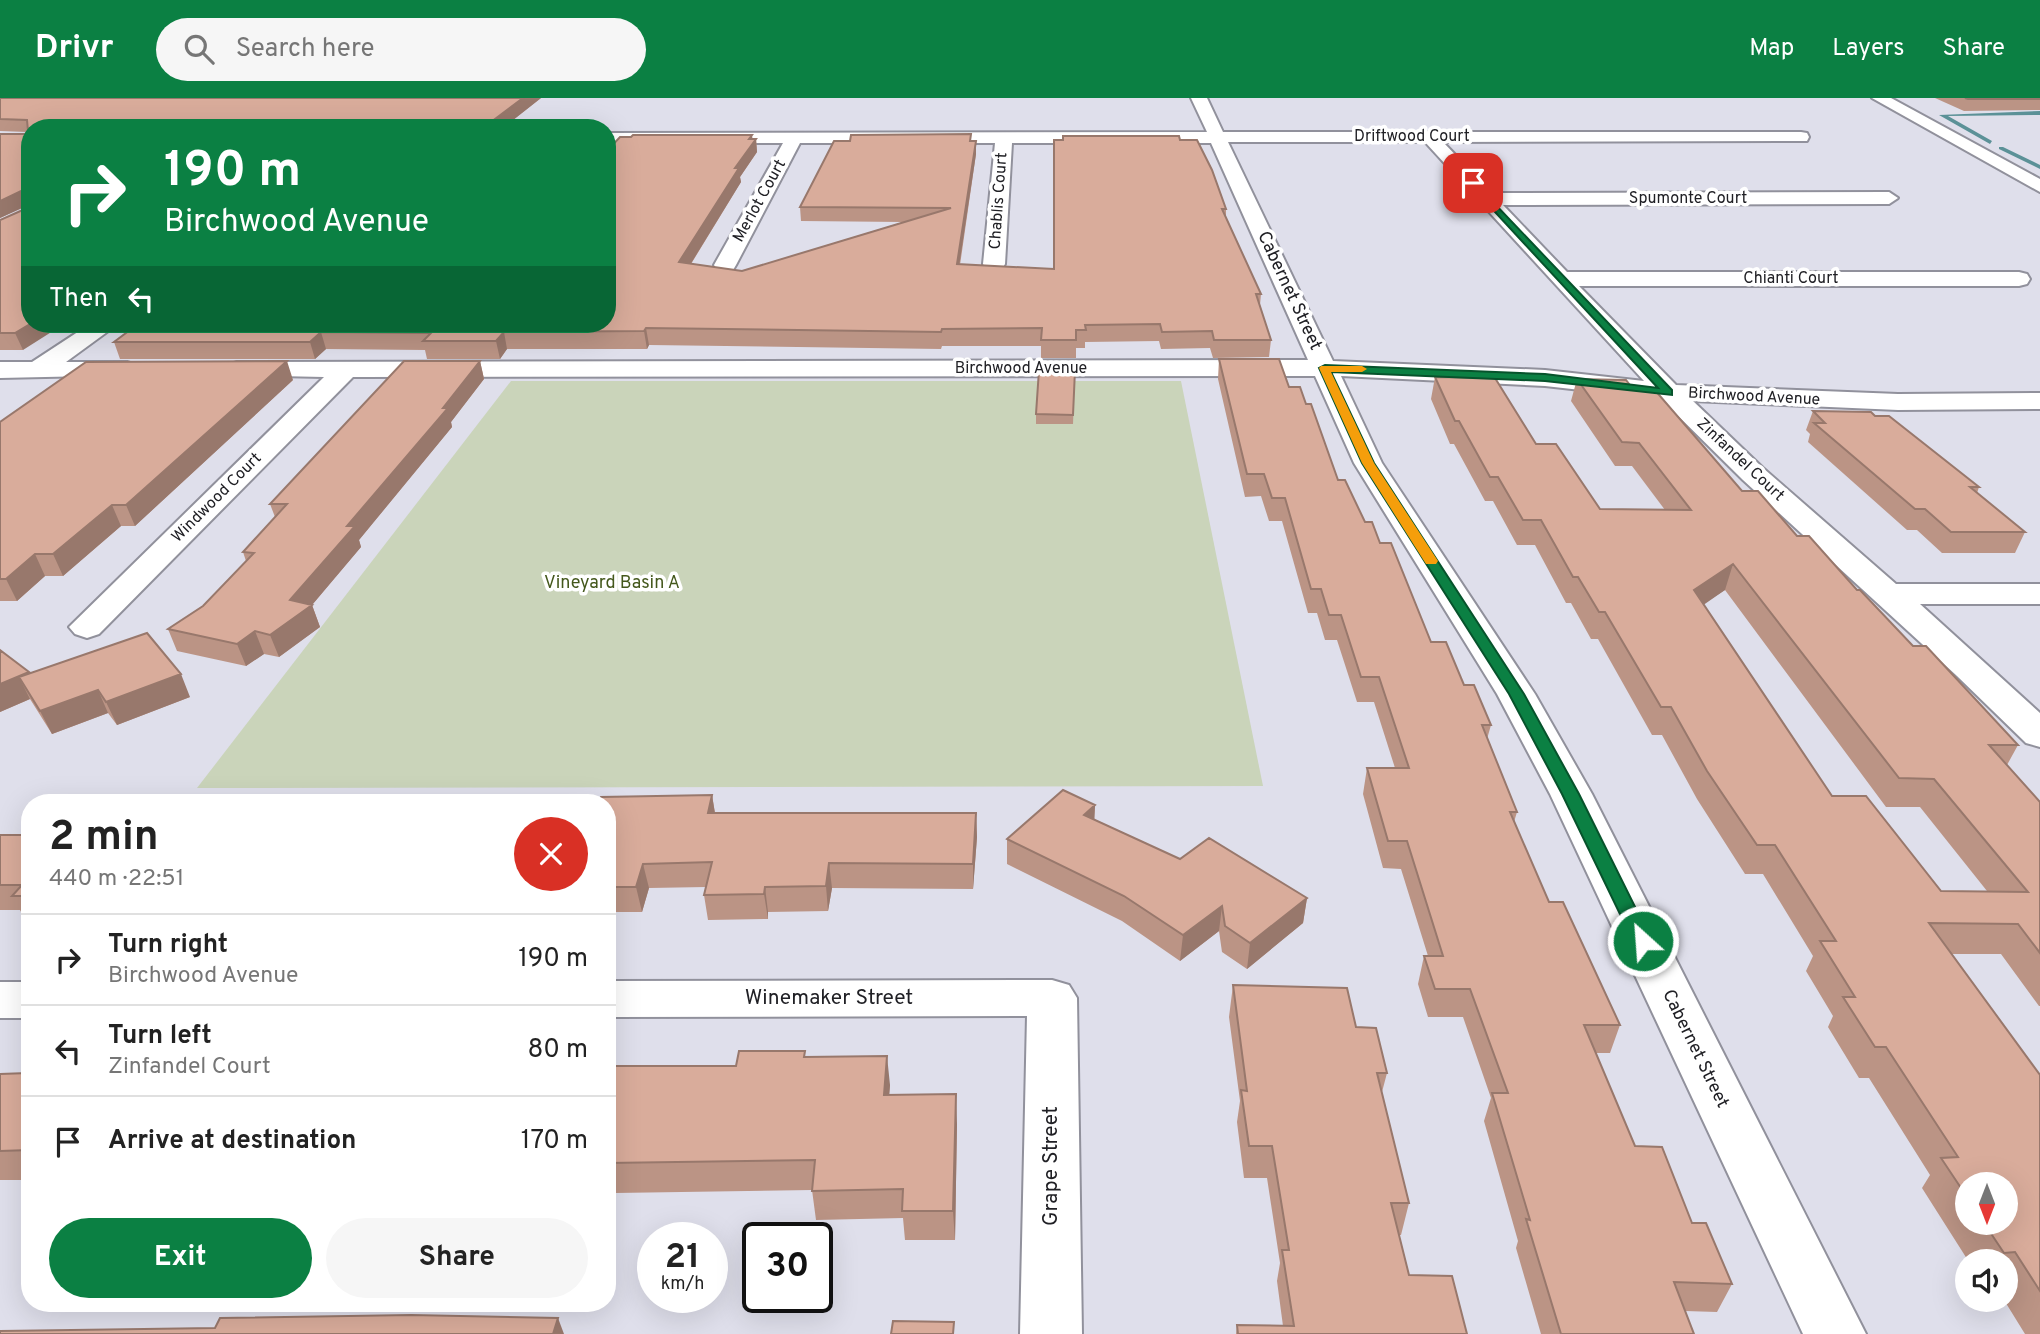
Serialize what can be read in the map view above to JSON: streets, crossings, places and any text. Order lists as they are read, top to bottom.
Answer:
{
  "streets": {
    "street": [
      "Driftwood Court",
      "Spumonte Court",
      "Merlot Court",
      "Chablis Court",
      "Chianti Court",
      "Cabernet Street",
      "Birchwood Avenue",
      "Zinfandel Court",
      "Windwood Court",
      "Winemaker Street",
      "Grape Street"
    ]
  },
  "crossings": [
    ["Driftwood Court", "Merlot Court"],
    ["Driftwood Court", "Chablis Court"],
    ["Driftwood Court", "Cabernet Street"],
    ["Driftwood Court", "Zinfandel Court"],
    ["Spumonte Court", "Zinfandel Court"],
    ["Chianti Court", "Zinfandel Court"],
    ["Cabernet Street", "Birchwood Avenue"],
    ["Birchwood Avenue", "Zinfandel Court"],
    ["Birchwood Avenue", "Windwood Court"],
    ["Winemaker Street", "Grape Street"]
  ],
  "parks": ["Vineyard Basin A"],
  "north": "bottom",
  "page": {
    "header": "Drivr",
    "search": "Search here",
    "nav": ["Map", "Layers", "Share"],
    "turn": ["190 m", "Birchwood Avenue"],
    "then": "Then",
    "heading": ["2 min", "440 m · 22:51"],
    "list": [
      {
        "name": "Turn right",
        "note": "Birchwood Avenue",
        "value": "190 m"
      },
      {
        "name": "Turn left",
        "note": "Zinfandel Court",
        "value": "80 m"
      },
      {
        "name": "Arrive at destination",
        "value": "170 m"
      }
    ],
    "buttons": ["Exit", "Share"],
    "speed": "21 km/h",
    "limit": "30"
  }
}
